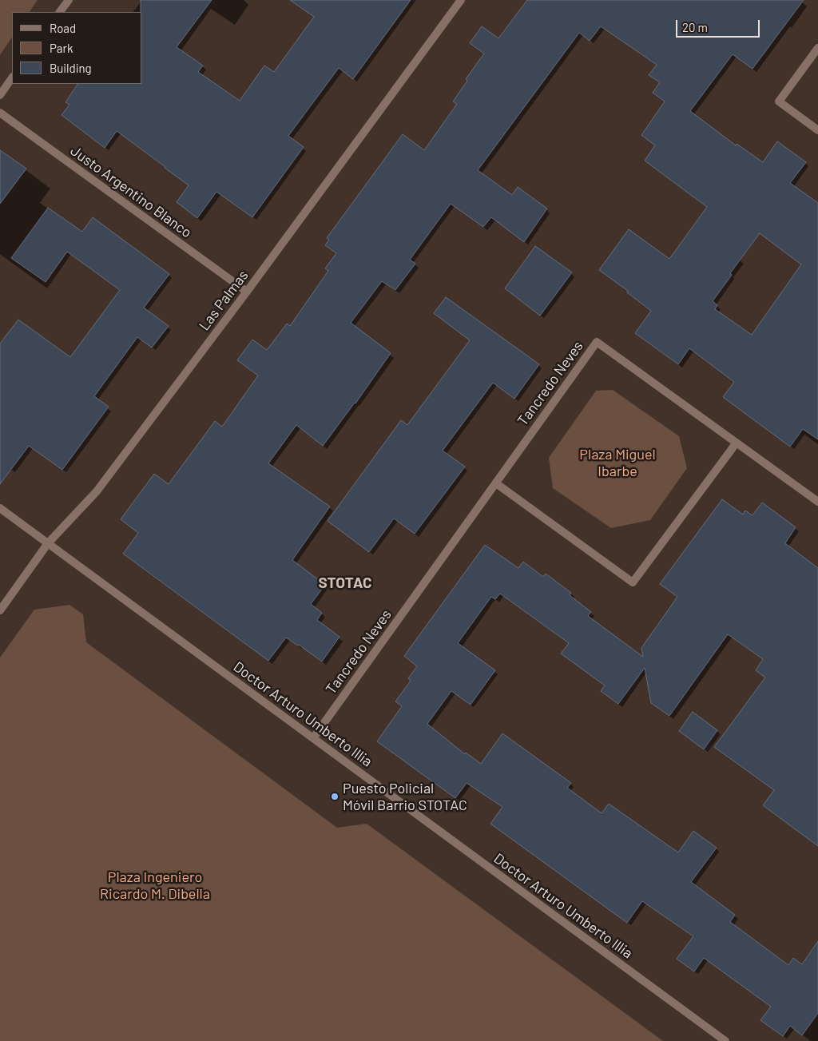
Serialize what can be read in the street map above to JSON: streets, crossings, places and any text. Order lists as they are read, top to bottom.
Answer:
{
  "streets": {
    "street": [
      "Justo Argentino Blanco",
      "Las Palmas",
      "Tancredo Neves",
      "Doctor Arturo Umberto Illia"
    ]
  },
  "crossings": [
    ["Justo Argentino Blanco", "Las Palmas"],
    ["Las Palmas", "Doctor Arturo Umberto Illia"],
    ["Tancredo Neves", "Doctor Arturo Umberto Illia"]
  ],
  "districts": ["STOTAC"],
  "parks": ["Plaza Miguel Ibarbe", "Plaza Ingeniero Ricardo M. Dibella"],
  "places": ["Puesto Policial Móvil Barrio STOTAC"],
  "legend": ["Road", "Park", "Building"],
  "scale_bar": "20 m"
}
